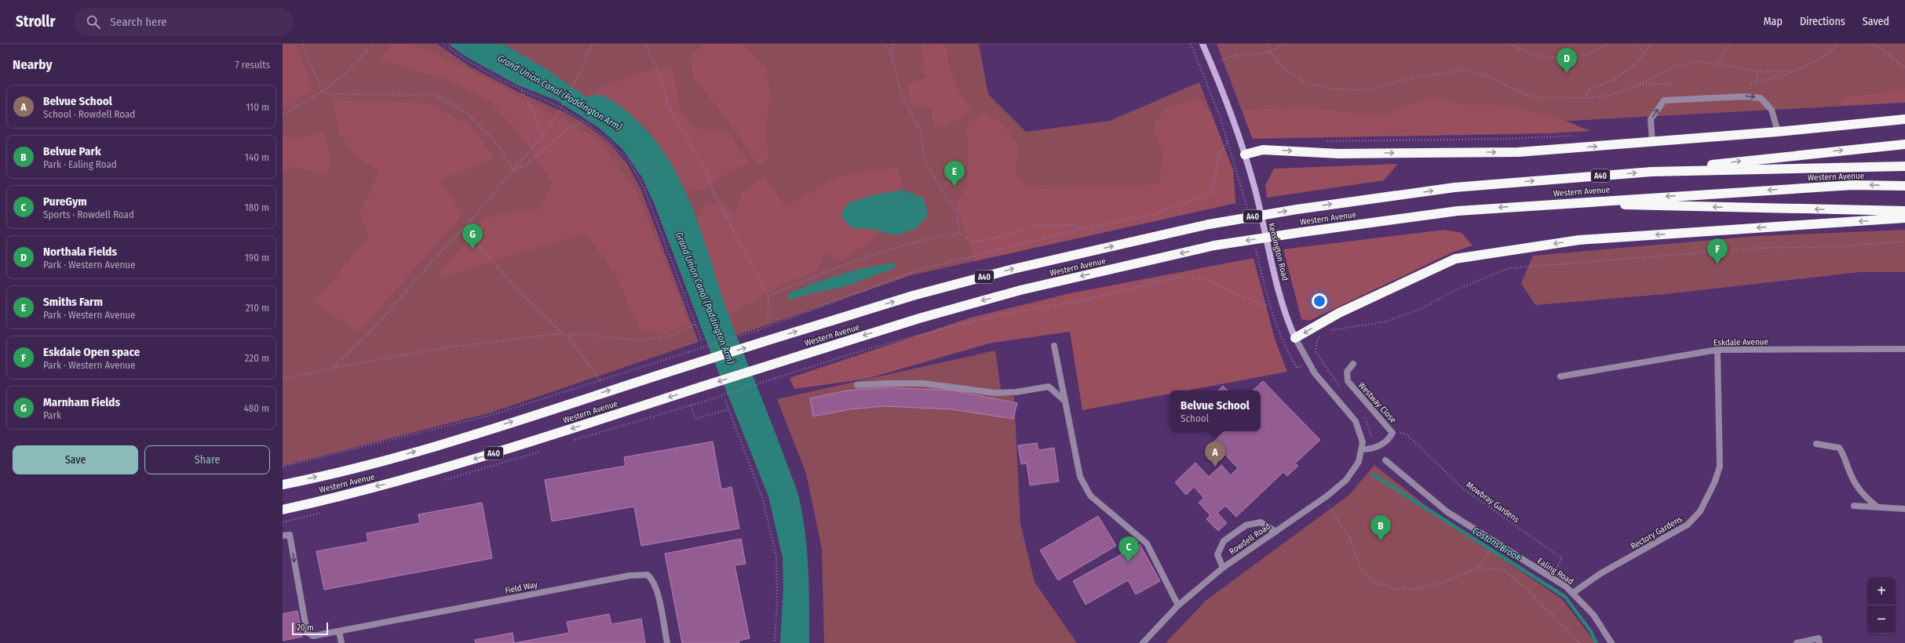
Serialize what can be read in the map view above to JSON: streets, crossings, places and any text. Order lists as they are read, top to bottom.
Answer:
{
  "streets": {
    "highway": ["A40", "Western Avenue"],
    "street": [
      "Kensington Road",
      "Eskdale Avenue",
      "Westway Close",
      "Rectory Gardens",
      "Rowdell Road",
      "Ealing Road",
      "Field Way"
    ],
    "path": ["Mowbray Gardens"]
  },
  "crossings": [
    ["A40", "Western Avenue"],
    ["Kensington Road", "Westway Close"],
    ["Kensington Road", "Rowdell Road"],
    ["Eskdale Avenue", "Rectory Gardens"],
    ["Westway Close", "Rowdell Road"],
    ["Mowbray Gardens", "Ealing Road"],
    ["Rectory Gardens", "Ealing Road"]
  ],
  "water": ["Grand Union Canal (Paddington Arm)", "Costons Brook"],
  "scale_bar": "20 m",
  "page": {
    "header": "Strollr",
    "search": "Search here",
    "nav": ["Map", "Directions", "Saved"],
    "heading": ["Nearby", "7 results"],
    "pins": [
      "D",
      "E",
      "G",
      "F",
      "A",
      "B",
      "C"
    ],
    "list": [
      {
        "mark": "A",
        "name": "Belvue School",
        "note": "School · Rowdell Road",
        "value": "110 m"
      },
      {
        "mark": "B",
        "name": "Belvue Park",
        "note": "Park · Ealing Road",
        "value": "140 m"
      },
      {
        "mark": "C",
        "name": "PureGym",
        "note": "Sports · Rowdell Road",
        "value": "180 m"
      },
      {
        "mark": "D",
        "name": "Northala Fields",
        "note": "Park · Western Avenue",
        "value": "190 m"
      },
      {
        "mark": "E",
        "name": "Smiths Farm",
        "note": "Park · Western Avenue",
        "value": "210 m"
      },
      {
        "mark": "F",
        "name": "Eskdale Open space",
        "note": "Park · Western Avenue",
        "value": "220 m"
      },
      {
        "mark": "G",
        "name": "Marnham Fields",
        "note": "Park",
        "value": "480 m"
      }
    ],
    "popup": ["Belvue School", "School"],
    "buttons": ["Save", "Share"],
    "map_buttons": ["+", "−"],
    "scale": "20 m"
  }
}
